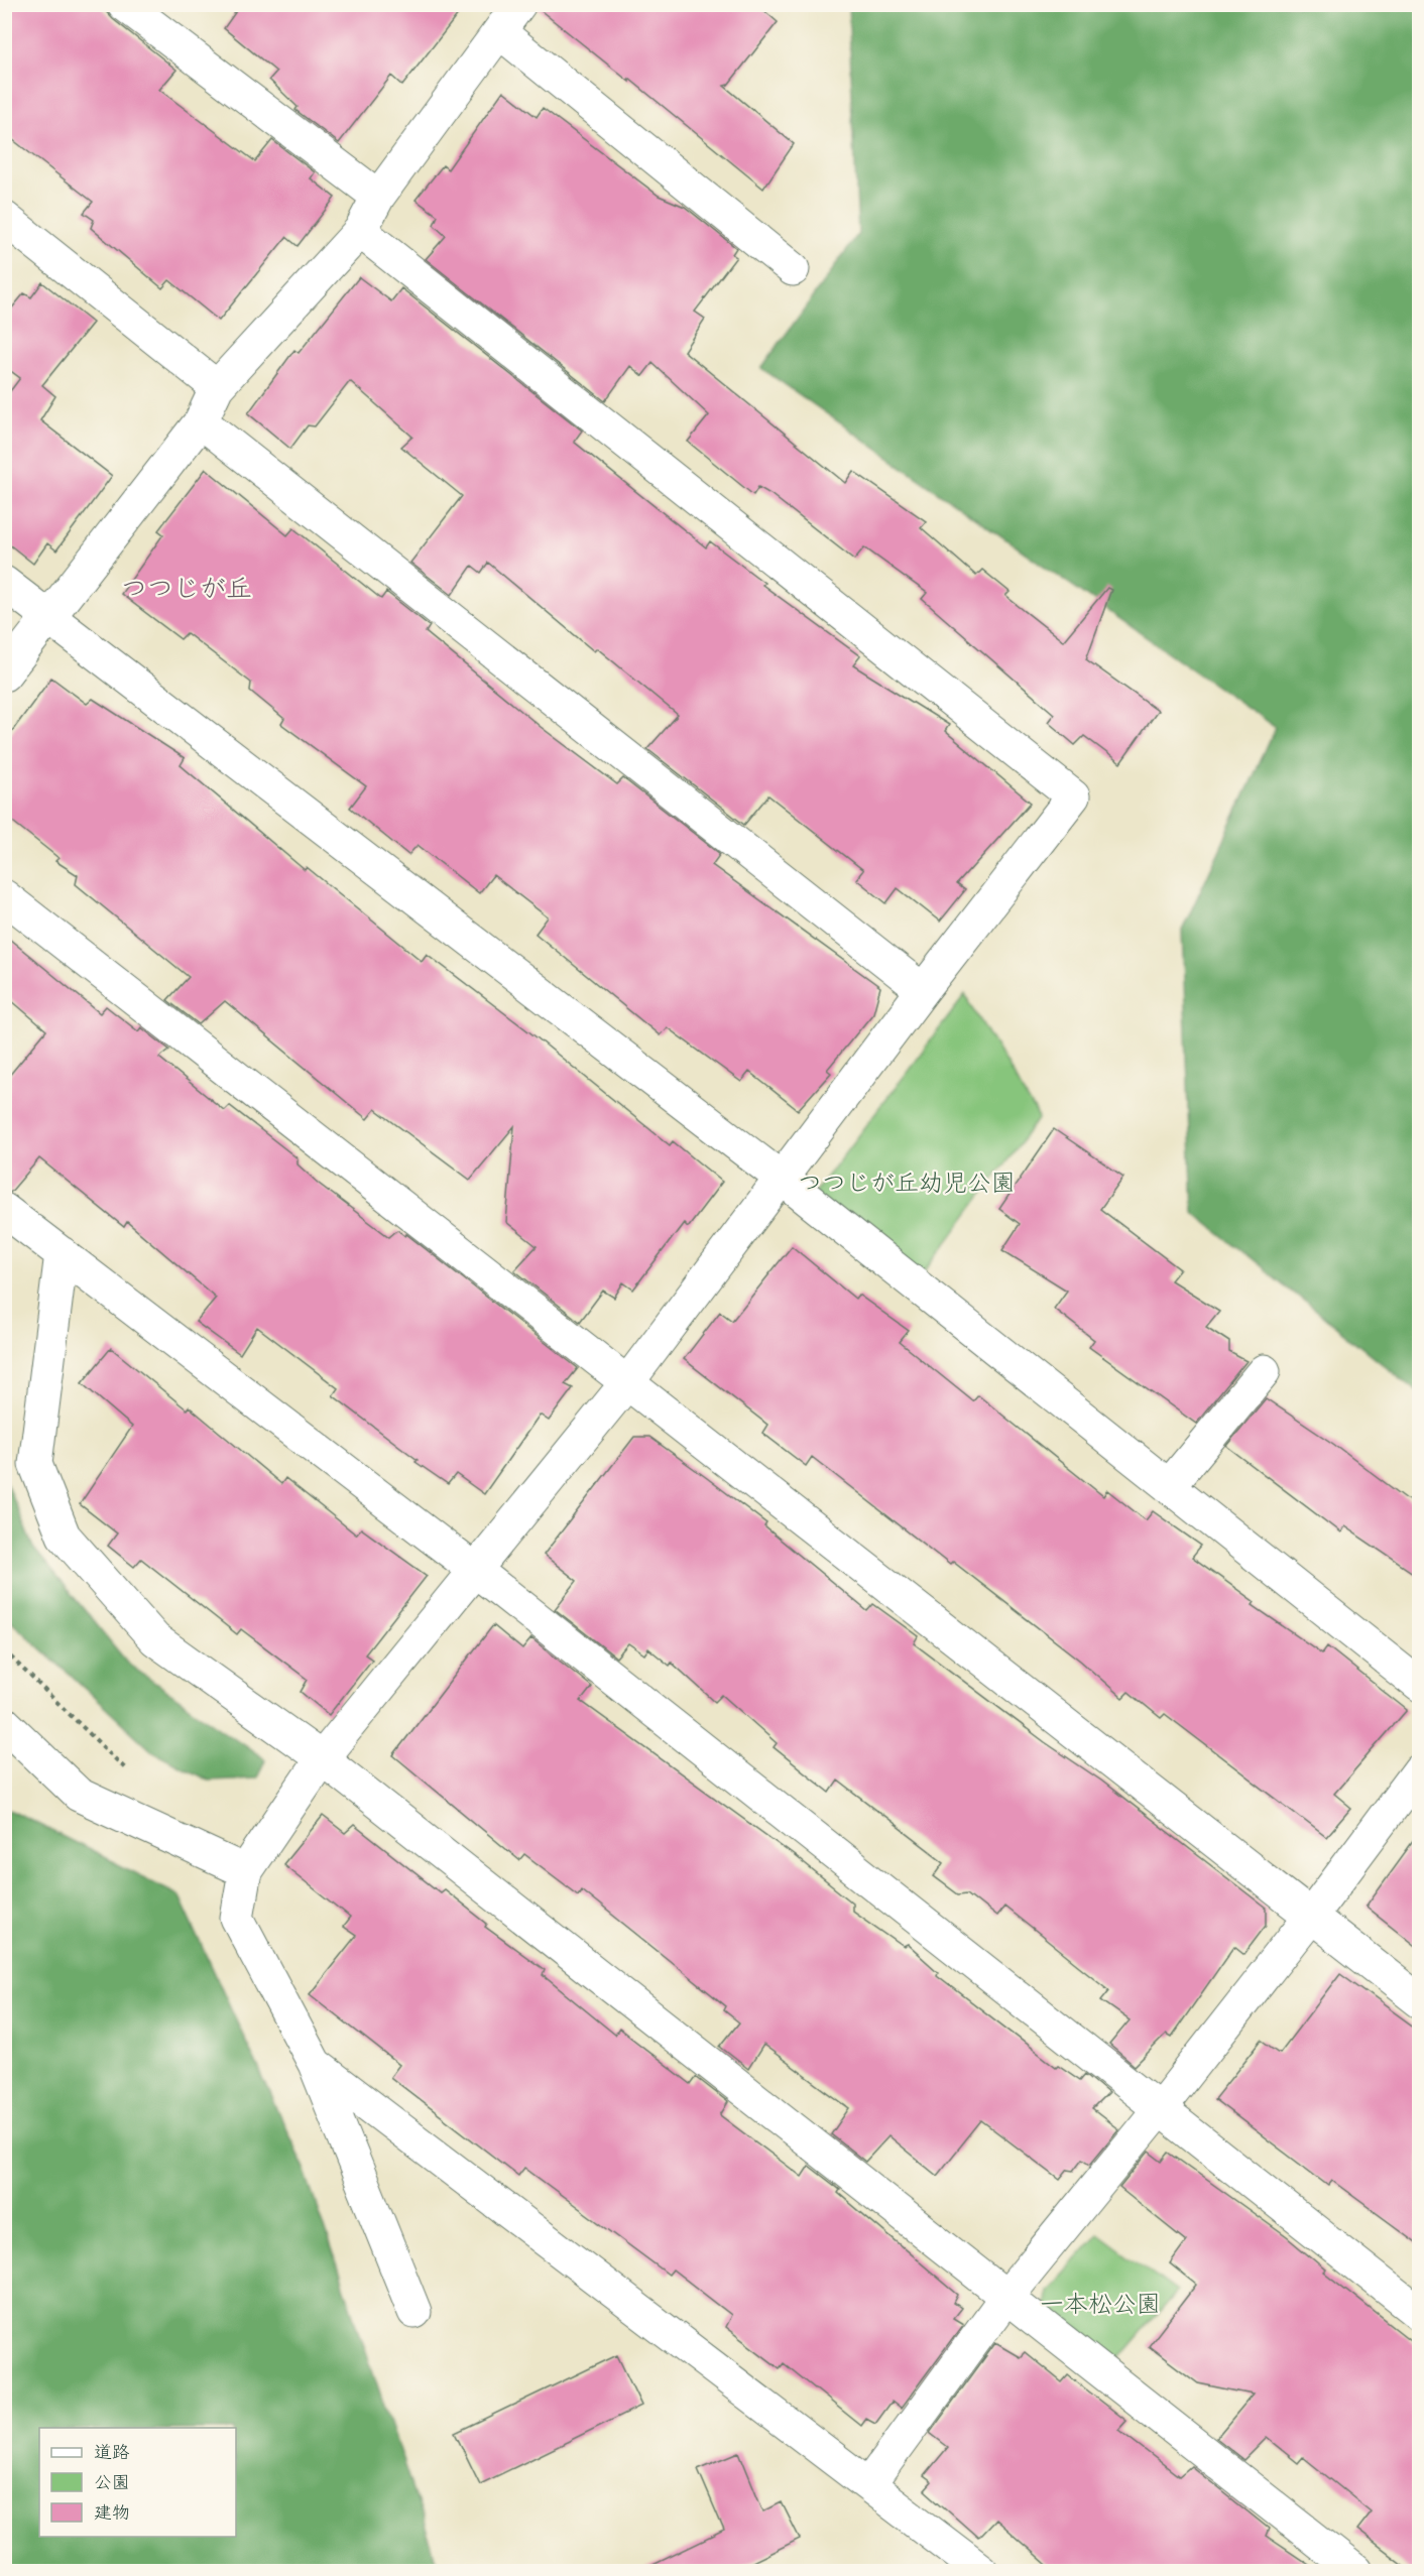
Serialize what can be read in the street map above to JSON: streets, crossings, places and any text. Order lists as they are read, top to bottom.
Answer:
{
  "districts": ["つつじが丘"],
  "parks": ["つつじが丘幼児公園", "一本松公園"],
  "legend": ["道路", "公園", "建物"]
}
